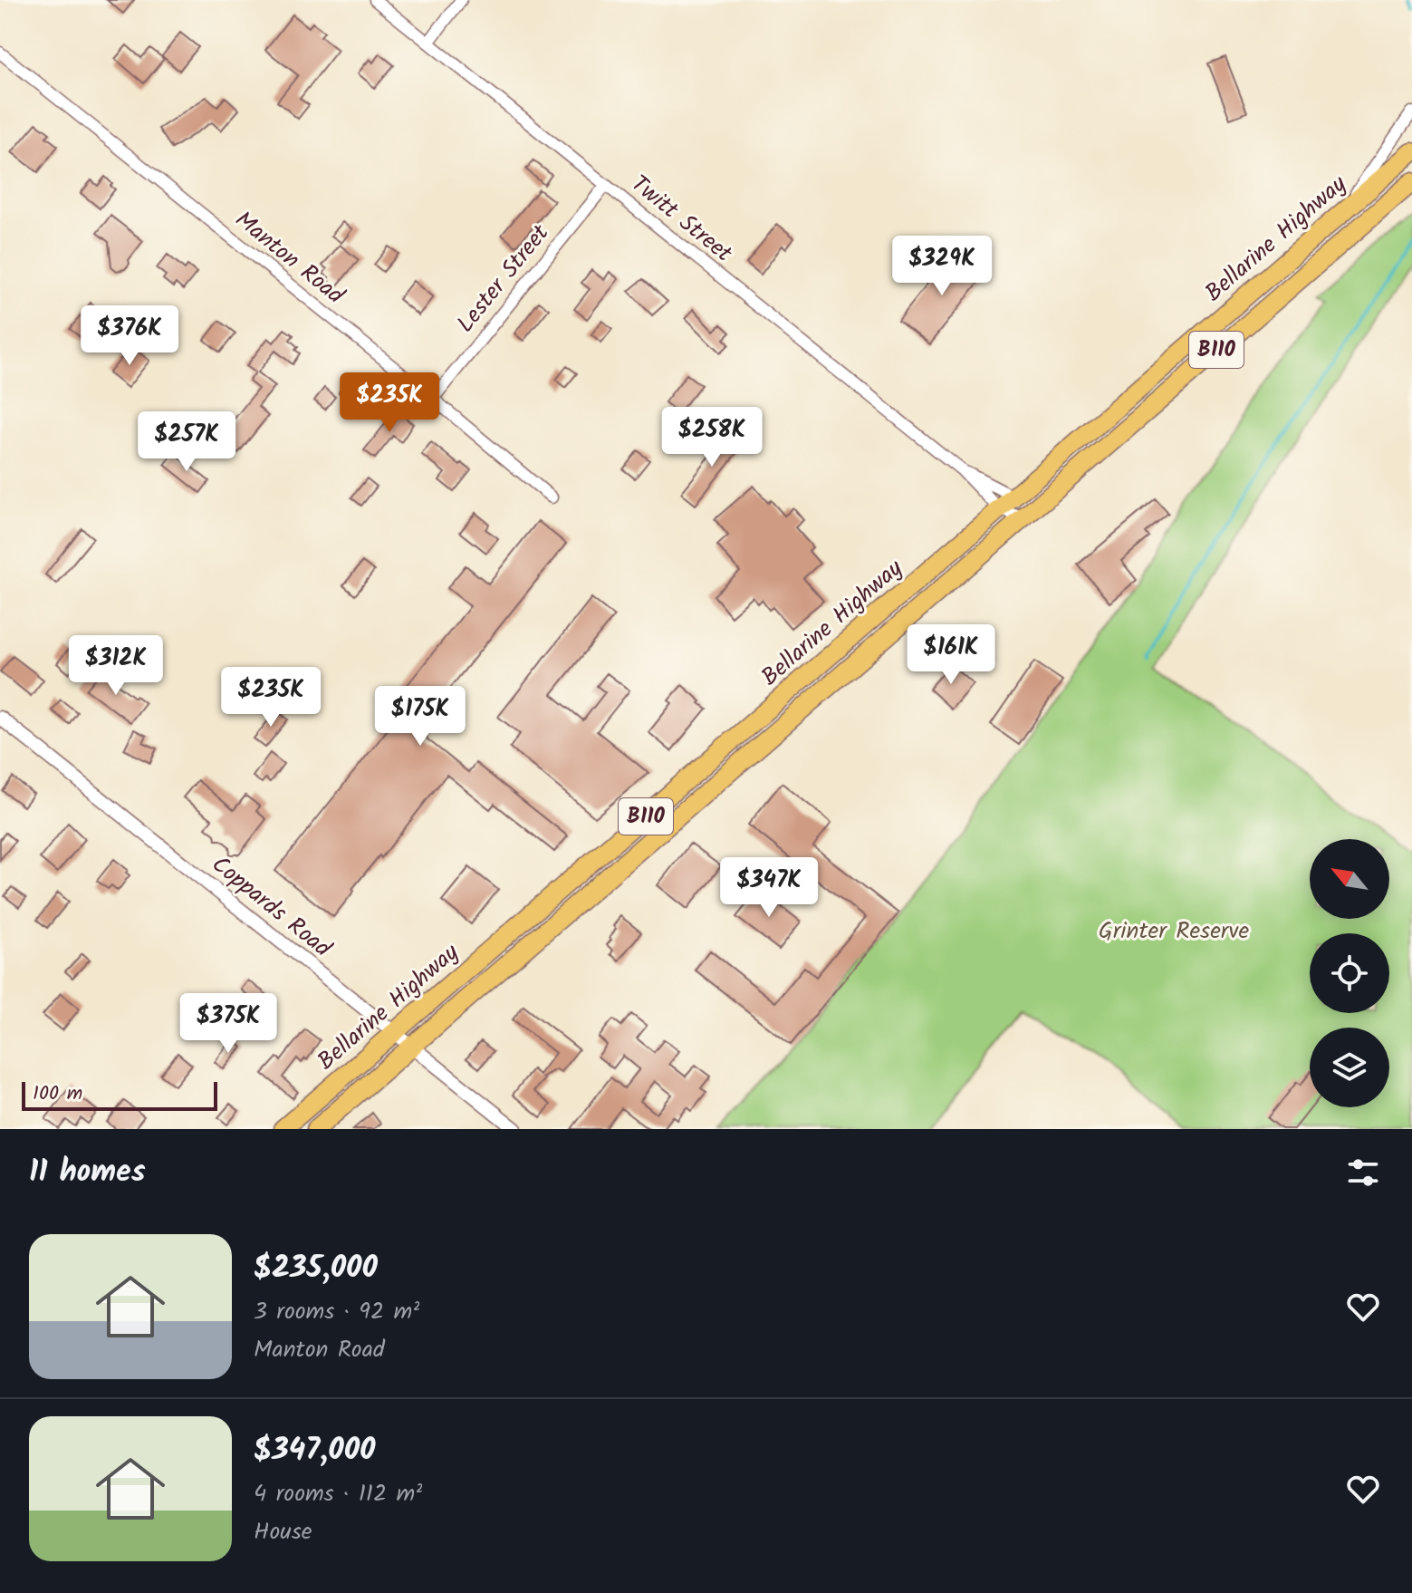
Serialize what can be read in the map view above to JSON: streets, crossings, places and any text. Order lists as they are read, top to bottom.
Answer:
{
  "streets": {
    "highway": ["Bellarine Highway", "B110"],
    "street": [
      "Twitt Street",
      "Manton Road",
      "Lester Street",
      "Coppards Road"
    ]
  },
  "crossings": [
    ["Twitt Street", "Bellarine Highway"],
    ["Twitt Street", "Lester Street"],
    ["Bellarine Highway", "Coppards Road"],
    ["Manton Road", "Lester Street"]
  ],
  "parks": ["Grinter Reserve"],
  "scale_bar": "100 m",
  "north": "top left",
  "page": {
    "price": [
      "$329K",
      "$376K",
      "$235K",
      "$258K",
      "$257K",
      "$161K",
      "$312K",
      "$235K",
      "$175K",
      "$347K",
      "$375K"
    ],
    "scale": "100 m",
    "heading": "11 homes",
    "list": [
      {
        "name": "$235,000",
        "note": "3 rooms · 92 m² · Manton Road"
      },
      {
        "name": "$347,000",
        "note": "4 rooms · 112 m² · House"
      }
    ]
  }
}
